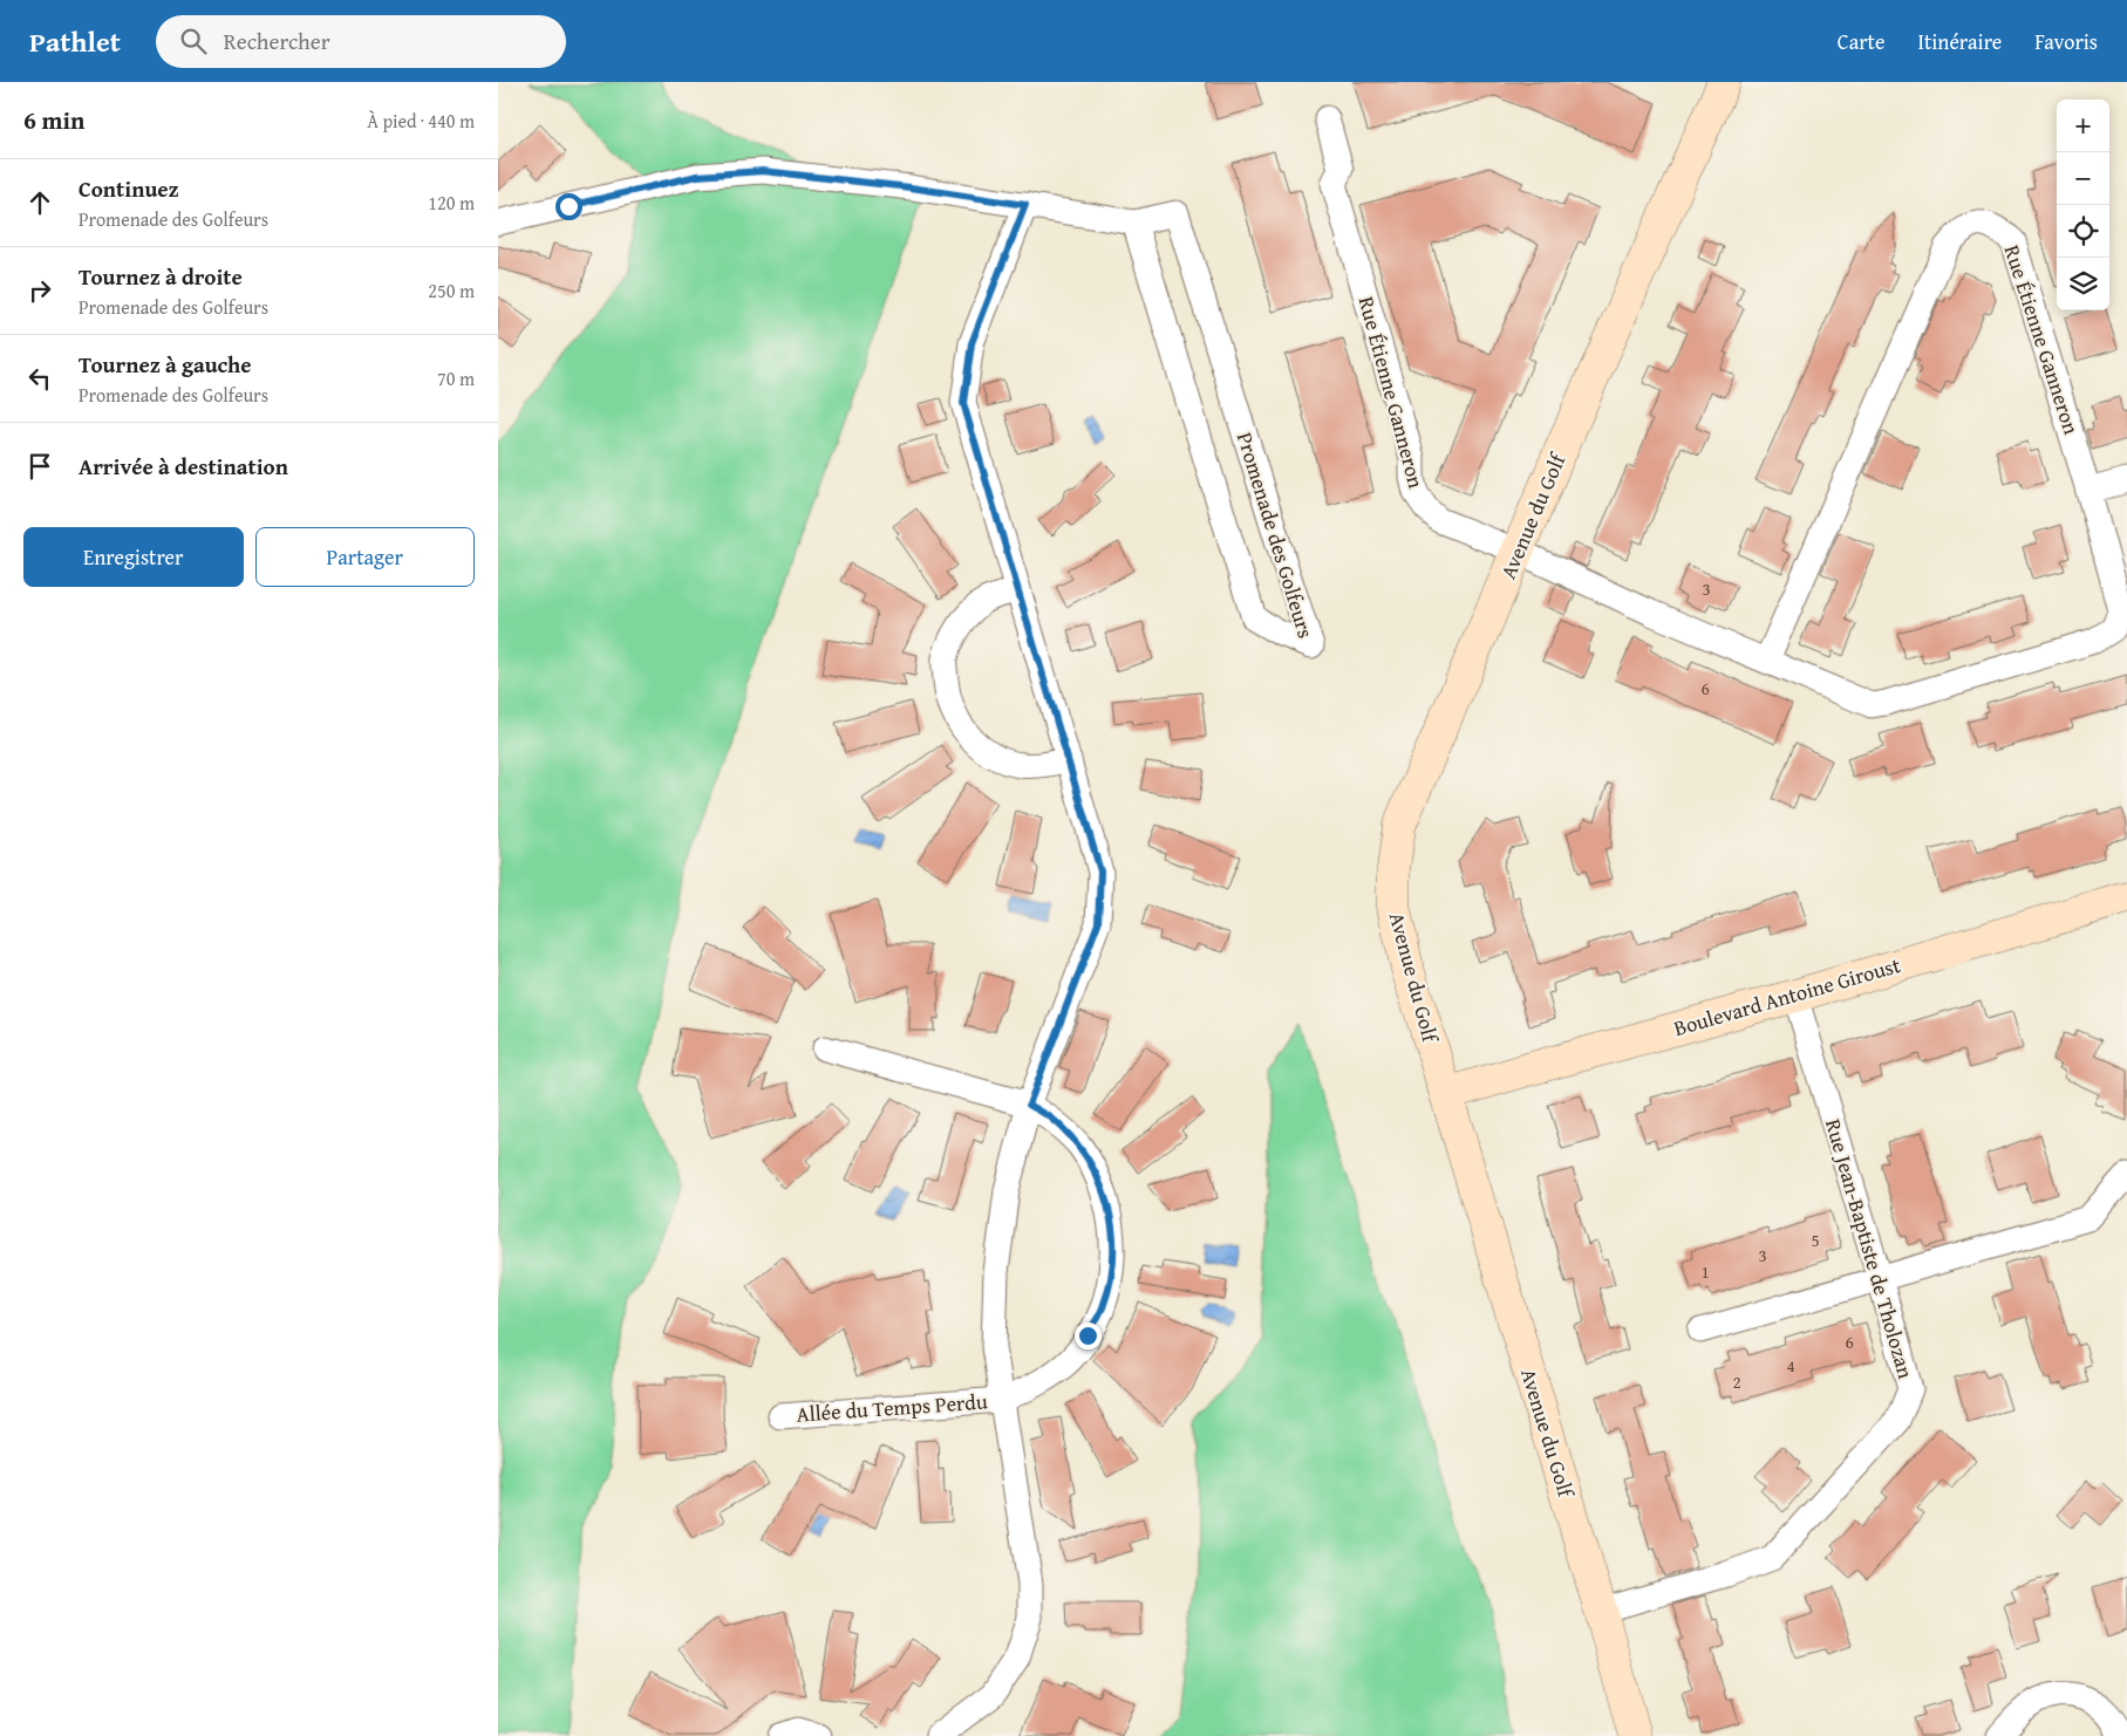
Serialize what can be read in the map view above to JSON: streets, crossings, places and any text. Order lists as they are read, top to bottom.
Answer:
{
  "streets": {
    "street": [
      "Rue Étienne Ganneron",
      "Avenue du Golf",
      "Promenade des Golfeurs",
      "Boulevard Antoine Giroust",
      "Rue Jean-Baptiste de Tholozan",
      "Allée du Temps Perdu"
    ]
  },
  "crossings": [
    ["Rue Étienne Ganneron", "Avenue du Golf"],
    ["Avenue du Golf", "Boulevard Antoine Giroust"],
    ["Avenue du Golf", "Rue Jean-Baptiste de Tholozan"],
    ["Boulevard Antoine Giroust", "Rue Jean-Baptiste de Tholozan"]
  ],
  "house_numbers": [
    "3",
    "6",
    "5",
    "3",
    "1",
    "6",
    "4",
    "2"
  ],
  "page": {
    "header": "Pathlet",
    "search": "Rechercher",
    "nav": ["Carte", "Itinéraire", "Favoris"],
    "heading": ["6 min", "À pied · 440 m"],
    "map_buttons": ["+", "−"],
    "list": [
      ["Continuez", "Promenade des Golfeurs", "120 m"],
      ["Tournez à droite", "Promenade des Golfeurs", "250 m"],
      ["Tournez à gauche", "Promenade des Golfeurs", "70 m"],
      "Arrivée à destination"
    ],
    "buttons": ["Enregistrer", "Partager"]
  }
}
